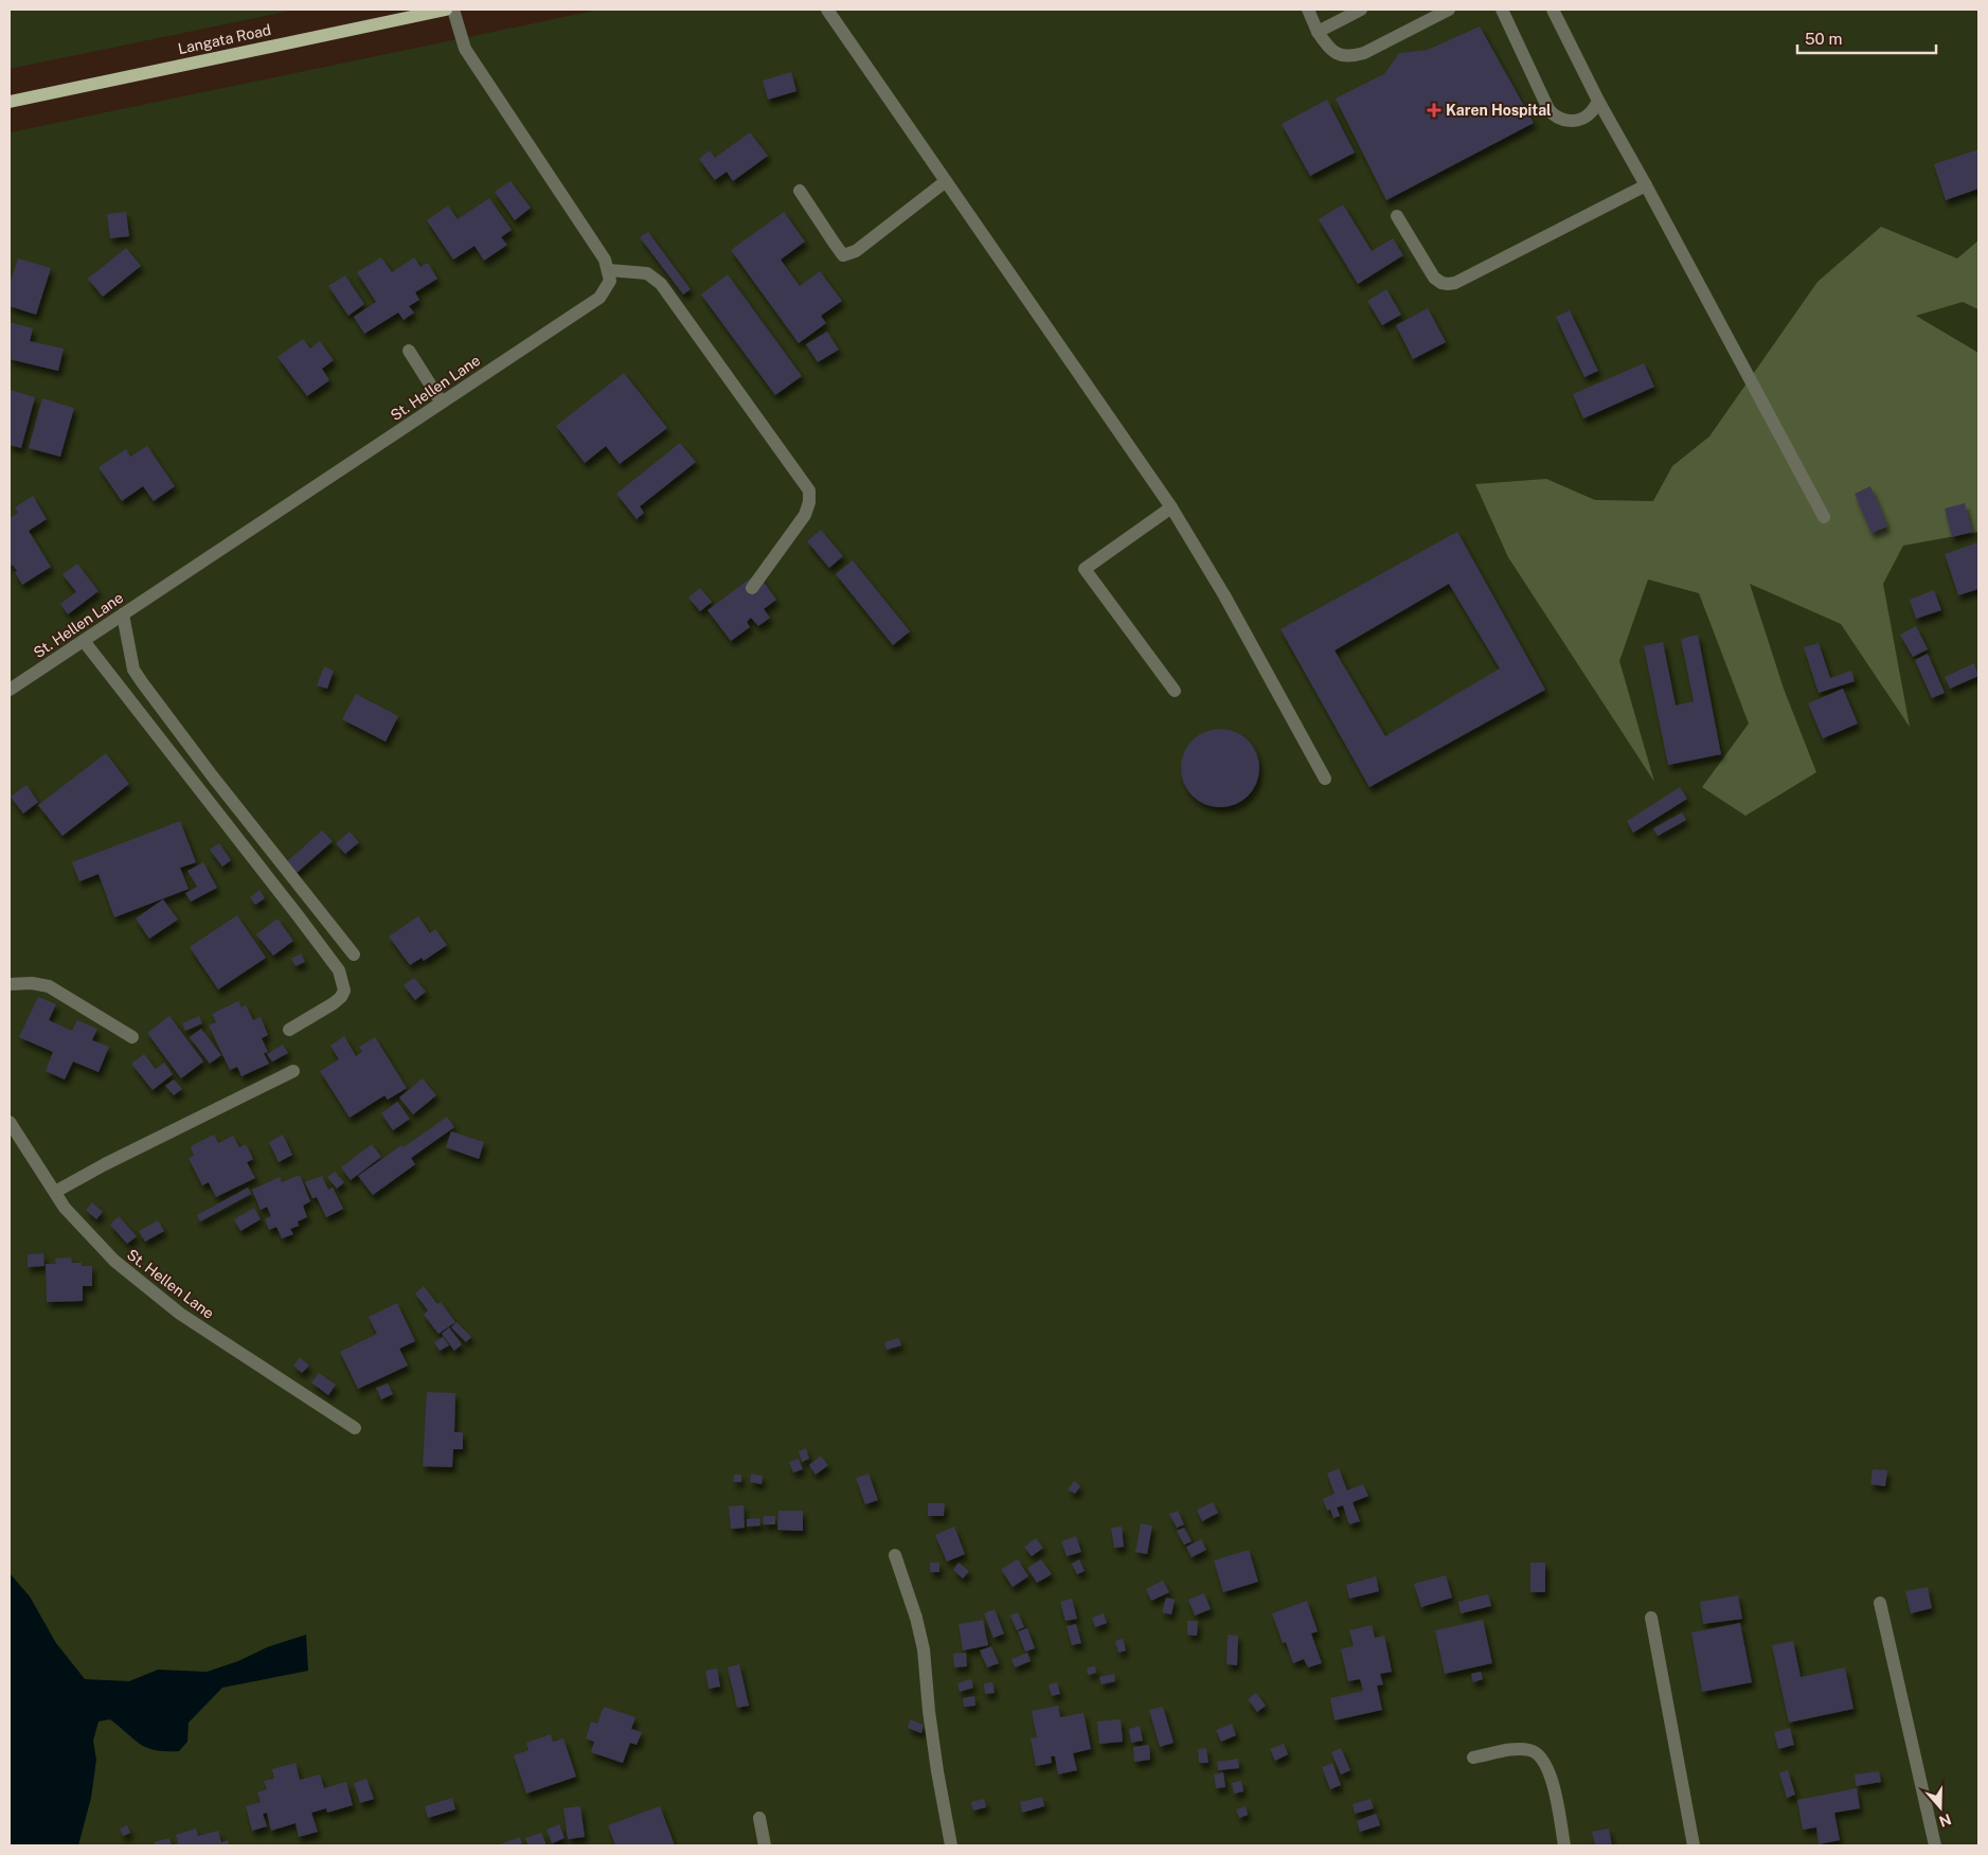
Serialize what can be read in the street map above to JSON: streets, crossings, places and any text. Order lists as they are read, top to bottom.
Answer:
{
  "streets": {
    "main road": ["Langata Road"],
    "street": ["St. Hellen Lane"]
  },
  "places": {
    "health": ["Karen Hospital"]
  },
  "scale_bar": "50 m",
  "north": "bottom"
}
